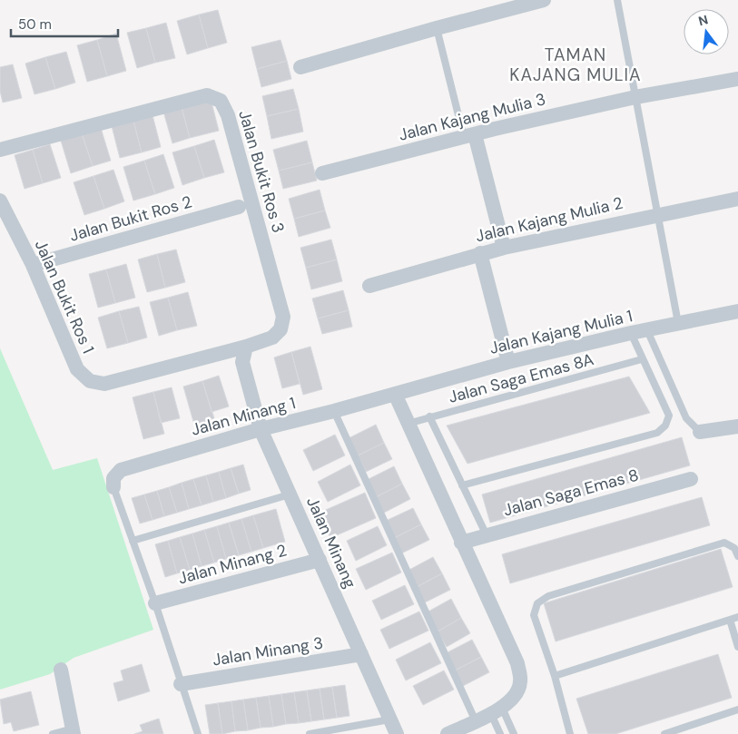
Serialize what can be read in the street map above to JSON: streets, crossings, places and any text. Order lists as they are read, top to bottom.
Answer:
{
  "streets": {
    "street": [
      "Jalan Kajang Mulia 3",
      "Jalan Bukit Ros 3",
      "Jalan Bukit Ros 2",
      "Jalan Kajang Mulia 2",
      "Jalan Bukit Ros 1",
      "Jalan Kajang Mulia 1",
      "Jalan Minang 1",
      "Jalan Saga Emas 8",
      "Jalan Minang",
      "Jalan Minang 2",
      "Jalan Minang 3"
    ],
    "lane": ["Jalan Saga Emas 8A"]
  },
  "crossings": [
    ["Jalan Bukit Ros 3", "Jalan Bukit Ros 1"],
    ["Jalan Bukit Ros 3", "Jalan Minang"],
    ["Jalan Bukit Ros 2", "Jalan Bukit Ros 1"],
    ["Jalan Bukit Ros 1", "Jalan Minang"],
    ["Jalan Kajang Mulia 1", "Jalan Minang 1"],
    ["Jalan Minang 1", "Jalan Minang"],
    ["Jalan Minang", "Jalan Minang 2"],
    ["Jalan Minang", "Jalan Minang 3"]
  ],
  "districts": ["TAMAN KAJANG MULIA"],
  "scale_bar": "50 m",
  "north": "top"
}
